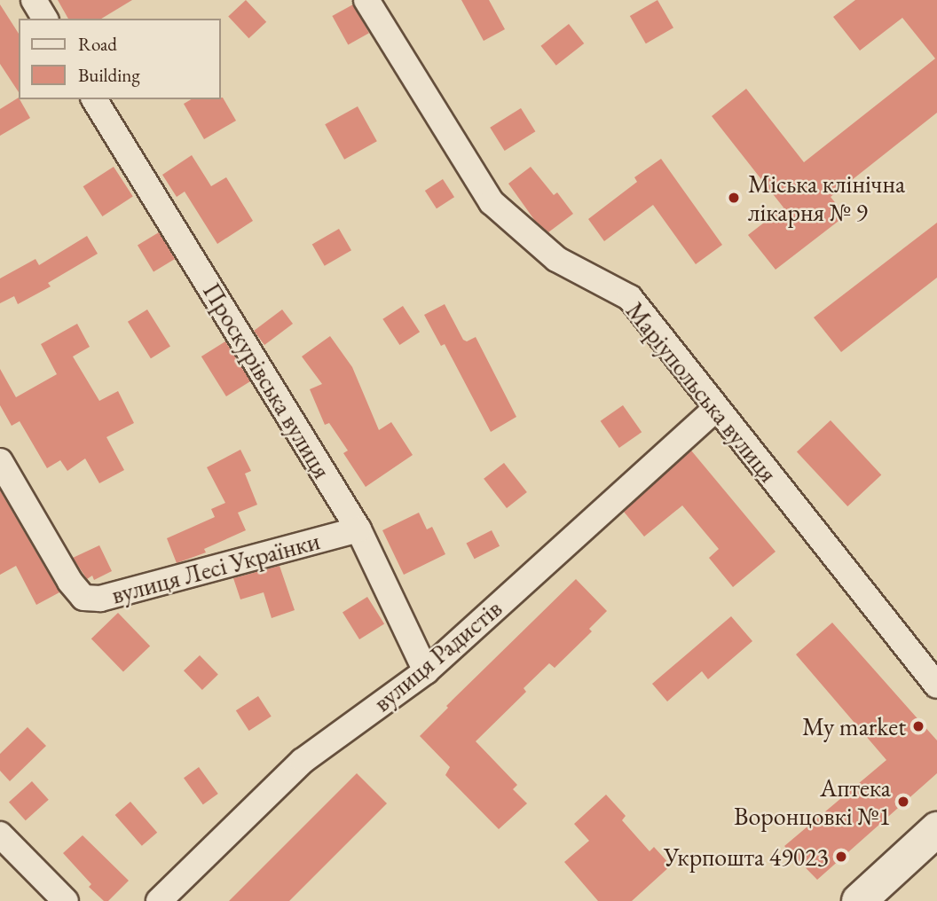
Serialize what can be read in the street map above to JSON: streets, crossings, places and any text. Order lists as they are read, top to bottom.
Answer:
{
  "streets": {
    "street": [
      "Проскурівська вулиця",
      "Маріупольська вулиця",
      "вулиця Лесі Українки",
      "вулиця Радистів"
    ]
  },
  "crossings": [
    ["Проскурівська вулиця", "вулиця Лесі Українки"],
    ["Проскурівська вулиця", "вулиця Радистів"],
    ["Маріупольська вулиця", "вулиця Радистів"]
  ],
  "places": [
    "Міська клінічна лікарня № 9",
    "My market",
    "Аптека Воронцовкі №1",
    "Укрпошта 49023"
  ],
  "legend": ["Road", "Building"]
}
